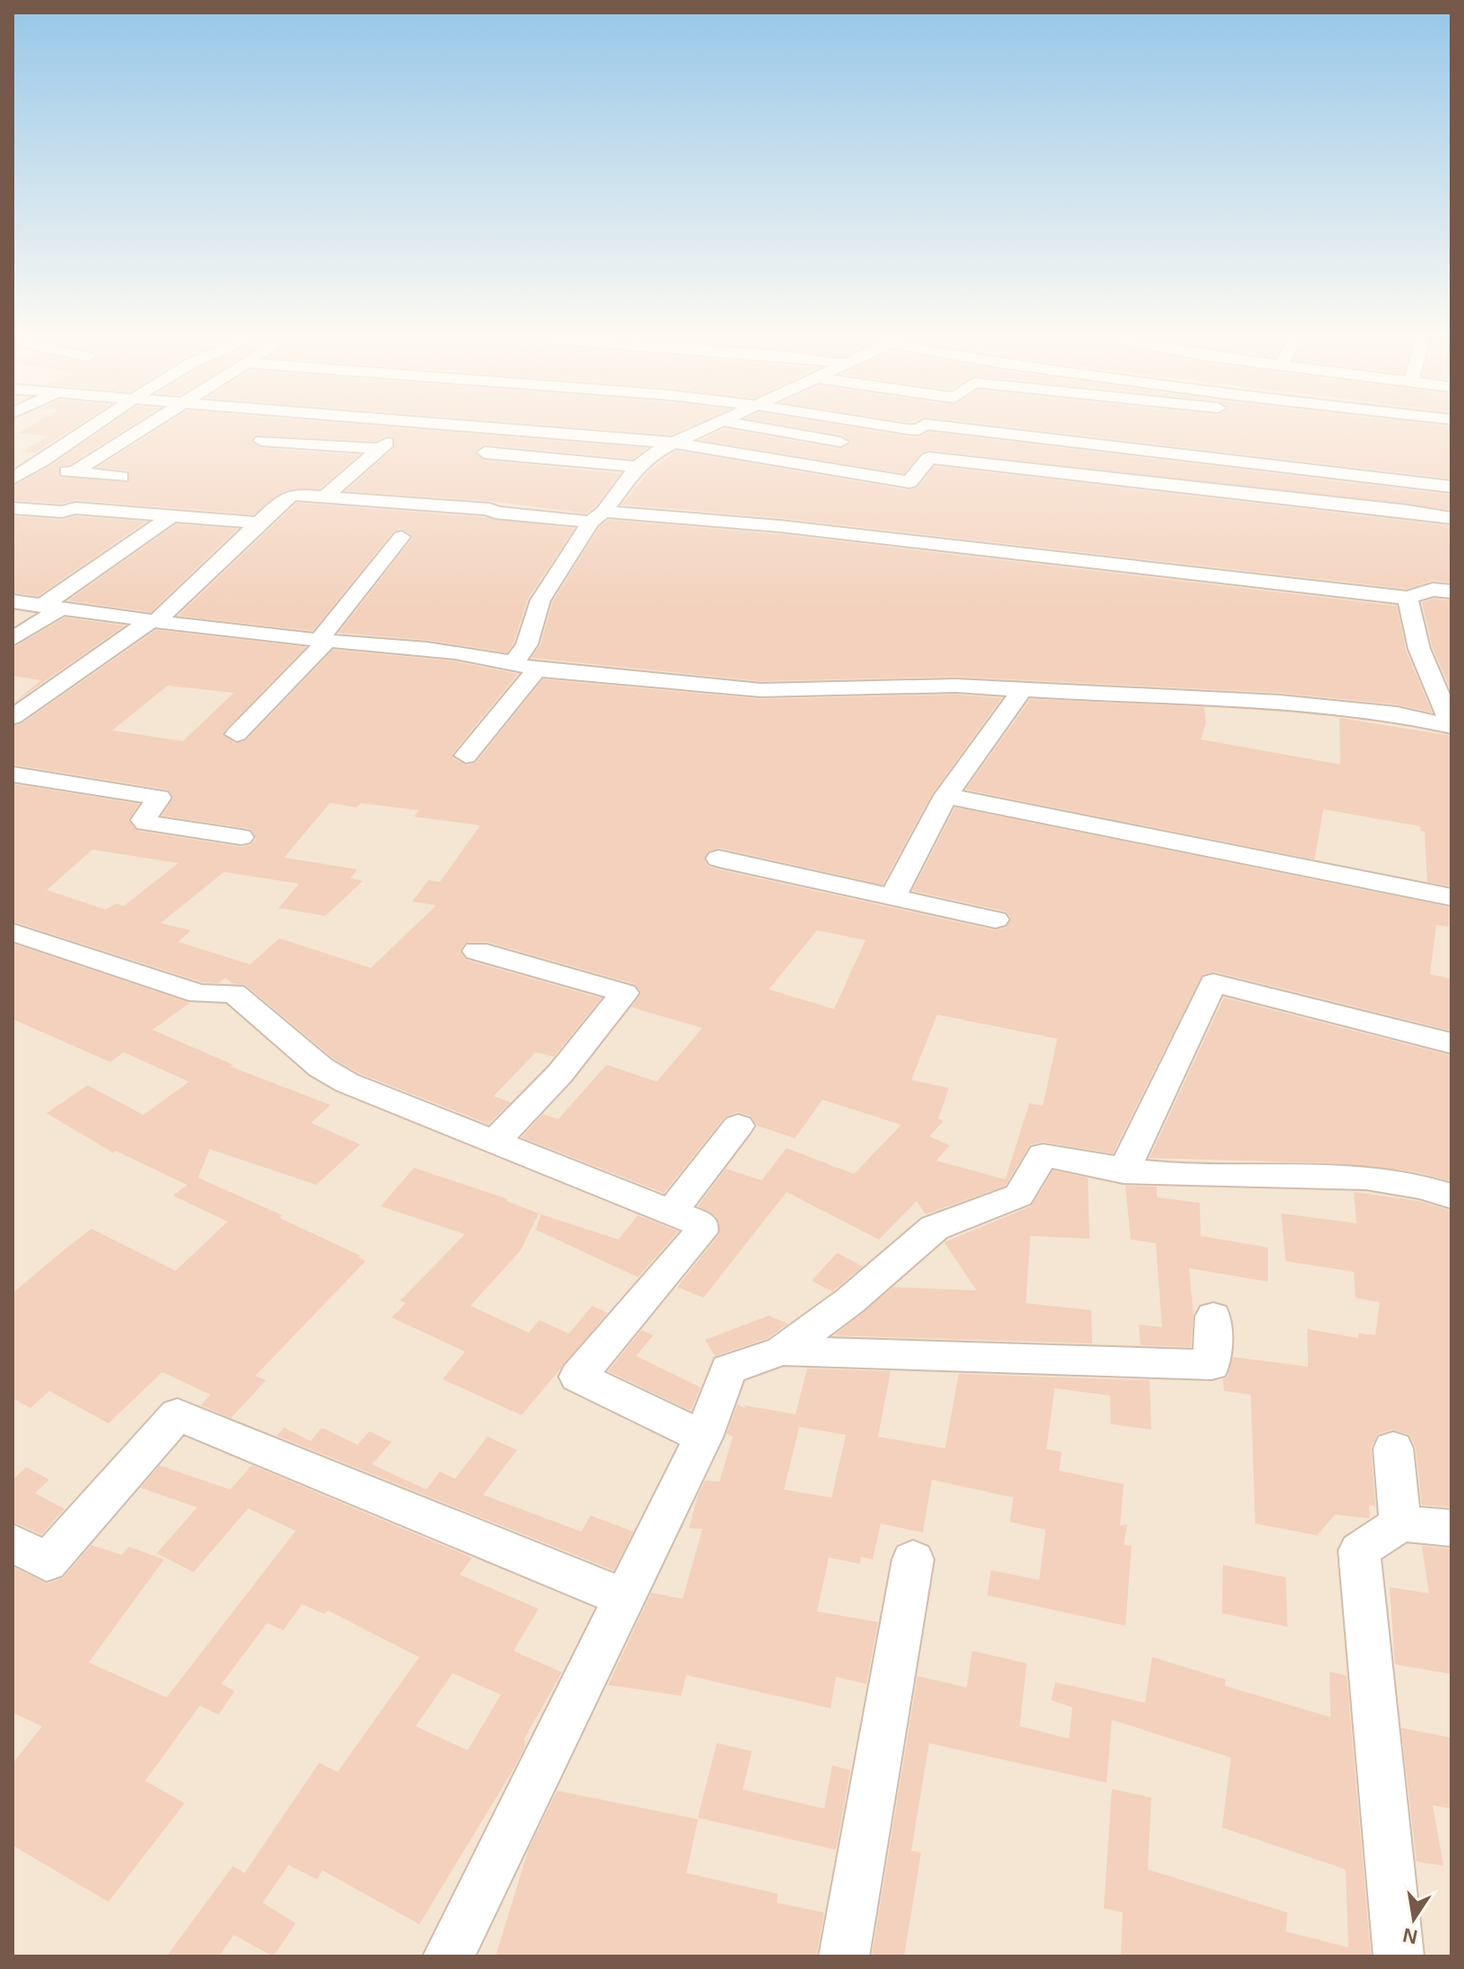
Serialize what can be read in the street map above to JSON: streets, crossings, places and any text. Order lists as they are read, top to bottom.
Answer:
{
  "north": "bottom"
}
